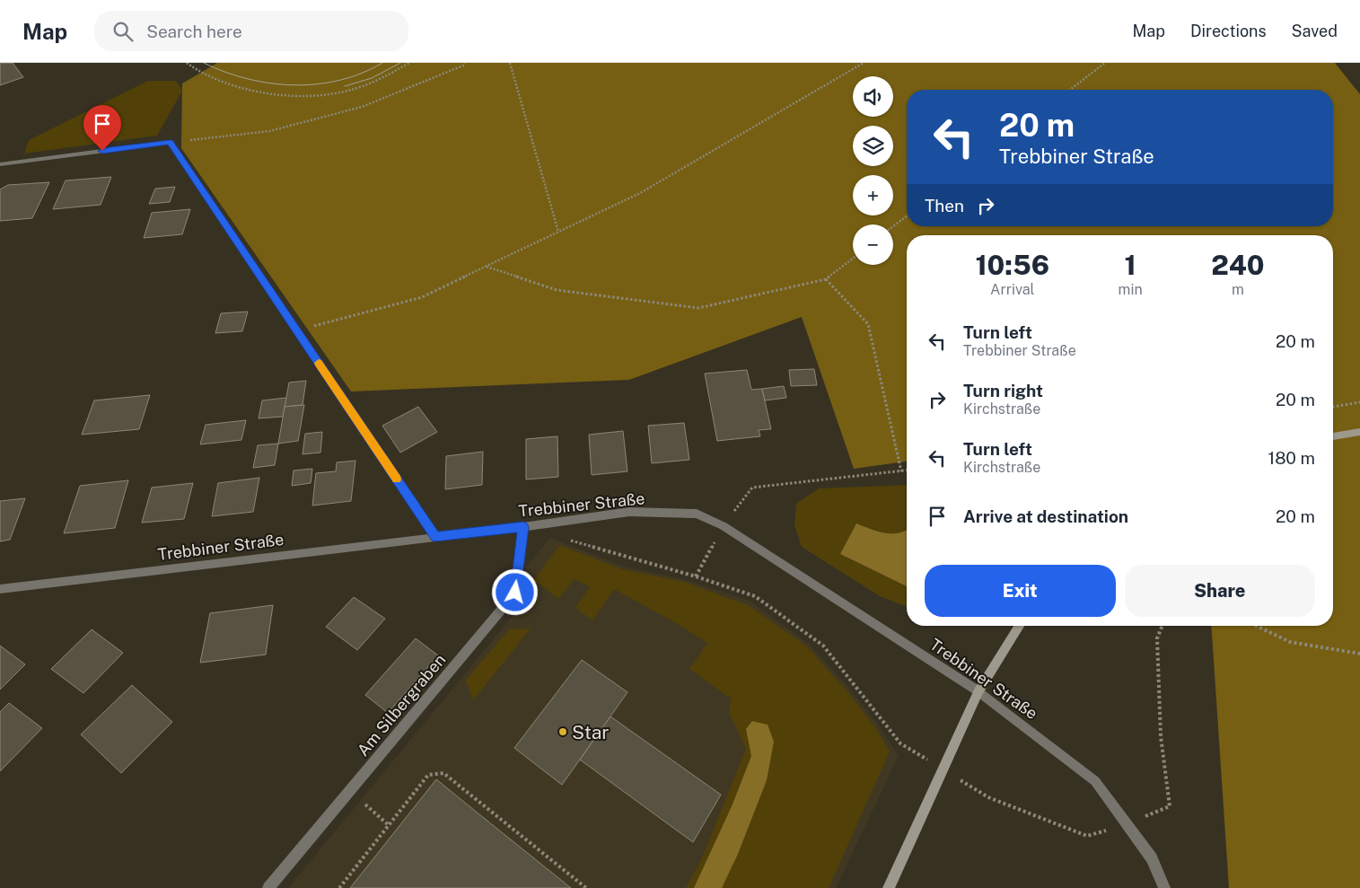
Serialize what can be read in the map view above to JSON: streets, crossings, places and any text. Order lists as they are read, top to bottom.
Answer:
{
  "streets": {
    "street": ["Trebbiner Straße", "Am Silbergraben"]
  },
  "crossings": [
    ["Trebbiner Straße", "Am Silbergraben"]
  ],
  "places": ["Star"],
  "page": {
    "header": "Map",
    "search": "Search here",
    "nav": ["Map", "Directions", "Saved"],
    "map_buttons": ["+", "−"],
    "turn": ["20 m", "Trebbiner Straße"],
    "then": "Then",
    "eta": [
      "10:56",
      "Arrival",
      "1",
      "min",
      "240",
      "m"
    ],
    "list": [
      {
        "name": "Turn left",
        "note": "Trebbiner Straße",
        "value": "20 m"
      },
      {
        "name": "Turn right",
        "note": "Kirchstraße",
        "value": "20 m"
      },
      {
        "name": "Turn left",
        "note": "Kirchstraße",
        "value": "180 m"
      },
      {
        "name": "Arrive at destination",
        "value": "20 m"
      }
    ],
    "buttons": ["Exit", "Share"]
  }
}
